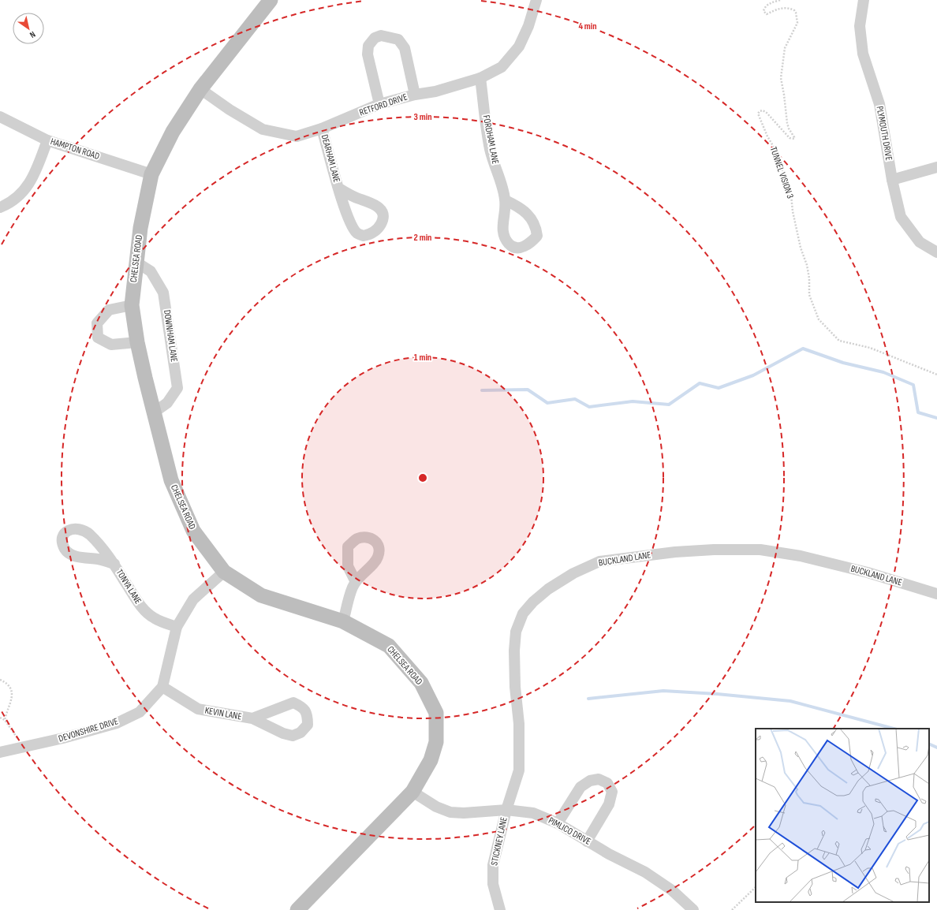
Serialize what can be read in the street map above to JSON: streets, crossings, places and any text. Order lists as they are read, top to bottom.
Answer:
{
  "streets": {
    "street": [
      "RETFORD DRIVE",
      "PLYMOUTH DRIVE",
      "FORDHAM LANE",
      "HAMPTON ROAD",
      "DEARHAM LANE",
      "CHELSEA ROAD",
      "DOWNHAM LANE",
      "BUCKLAND LANE",
      "TONYA LANE",
      "KEVIN LANE",
      "DEVONSHIRE DRIVE",
      "PIMLICO DRIVE",
      "STICKNEY LANE"
    ],
    "path": ["TUNNEL VISION 3"]
  },
  "crossings": [
    ["RETFORD DRIVE", "FORDHAM LANE"],
    ["RETFORD DRIVE", "DEARHAM LANE"],
    ["RETFORD DRIVE", "CHELSEA ROAD"],
    ["HAMPTON ROAD", "CHELSEA ROAD"],
    ["CHELSEA ROAD", "DOWNHAM LANE"],
    ["CHELSEA ROAD", "DEVONSHIRE DRIVE"],
    ["CHELSEA ROAD", "PIMLICO DRIVE"],
    ["BUCKLAND LANE", "PIMLICO DRIVE"],
    ["BUCKLAND LANE", "STICKNEY LANE"],
    ["TONYA LANE", "DEVONSHIRE DRIVE"],
    ["KEVIN LANE", "DEVONSHIRE DRIVE"],
    ["PIMLICO DRIVE", "STICKNEY LANE"]
  ],
  "north": "bottom right",
  "rings": [
    "4 min",
    "3 min",
    "2 min",
    "1 min"
  ]
}
